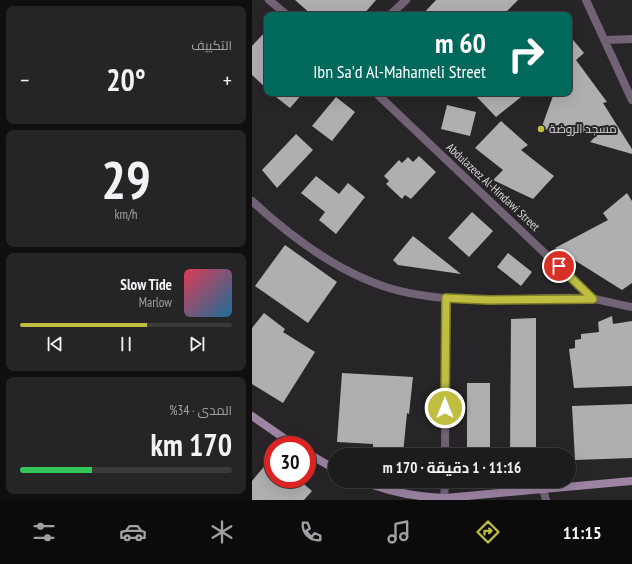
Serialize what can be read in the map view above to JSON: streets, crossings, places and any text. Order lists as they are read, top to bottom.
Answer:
{
  "streets": {
    "street": ["Abdulazeez Al-Hindawi Street"]
  },
  "places": ["مسجد الروضة"],
  "page": {
    "tile": [
      "التكييف",
      ["29", "km/h"],
      ["المدى · 34%", "170 km"]
    ],
    "turn": ["60 m", "Ibn Sa'd Al-Mahameli Street"],
    "heat": ["−", "20°", "+"],
    "song": ["Slow Tide", "Marlow"],
    "limit": "30",
    "trip": "11:16 · 1 دقيقة · 170 m",
    "tabs": "11:15"
  }
}
